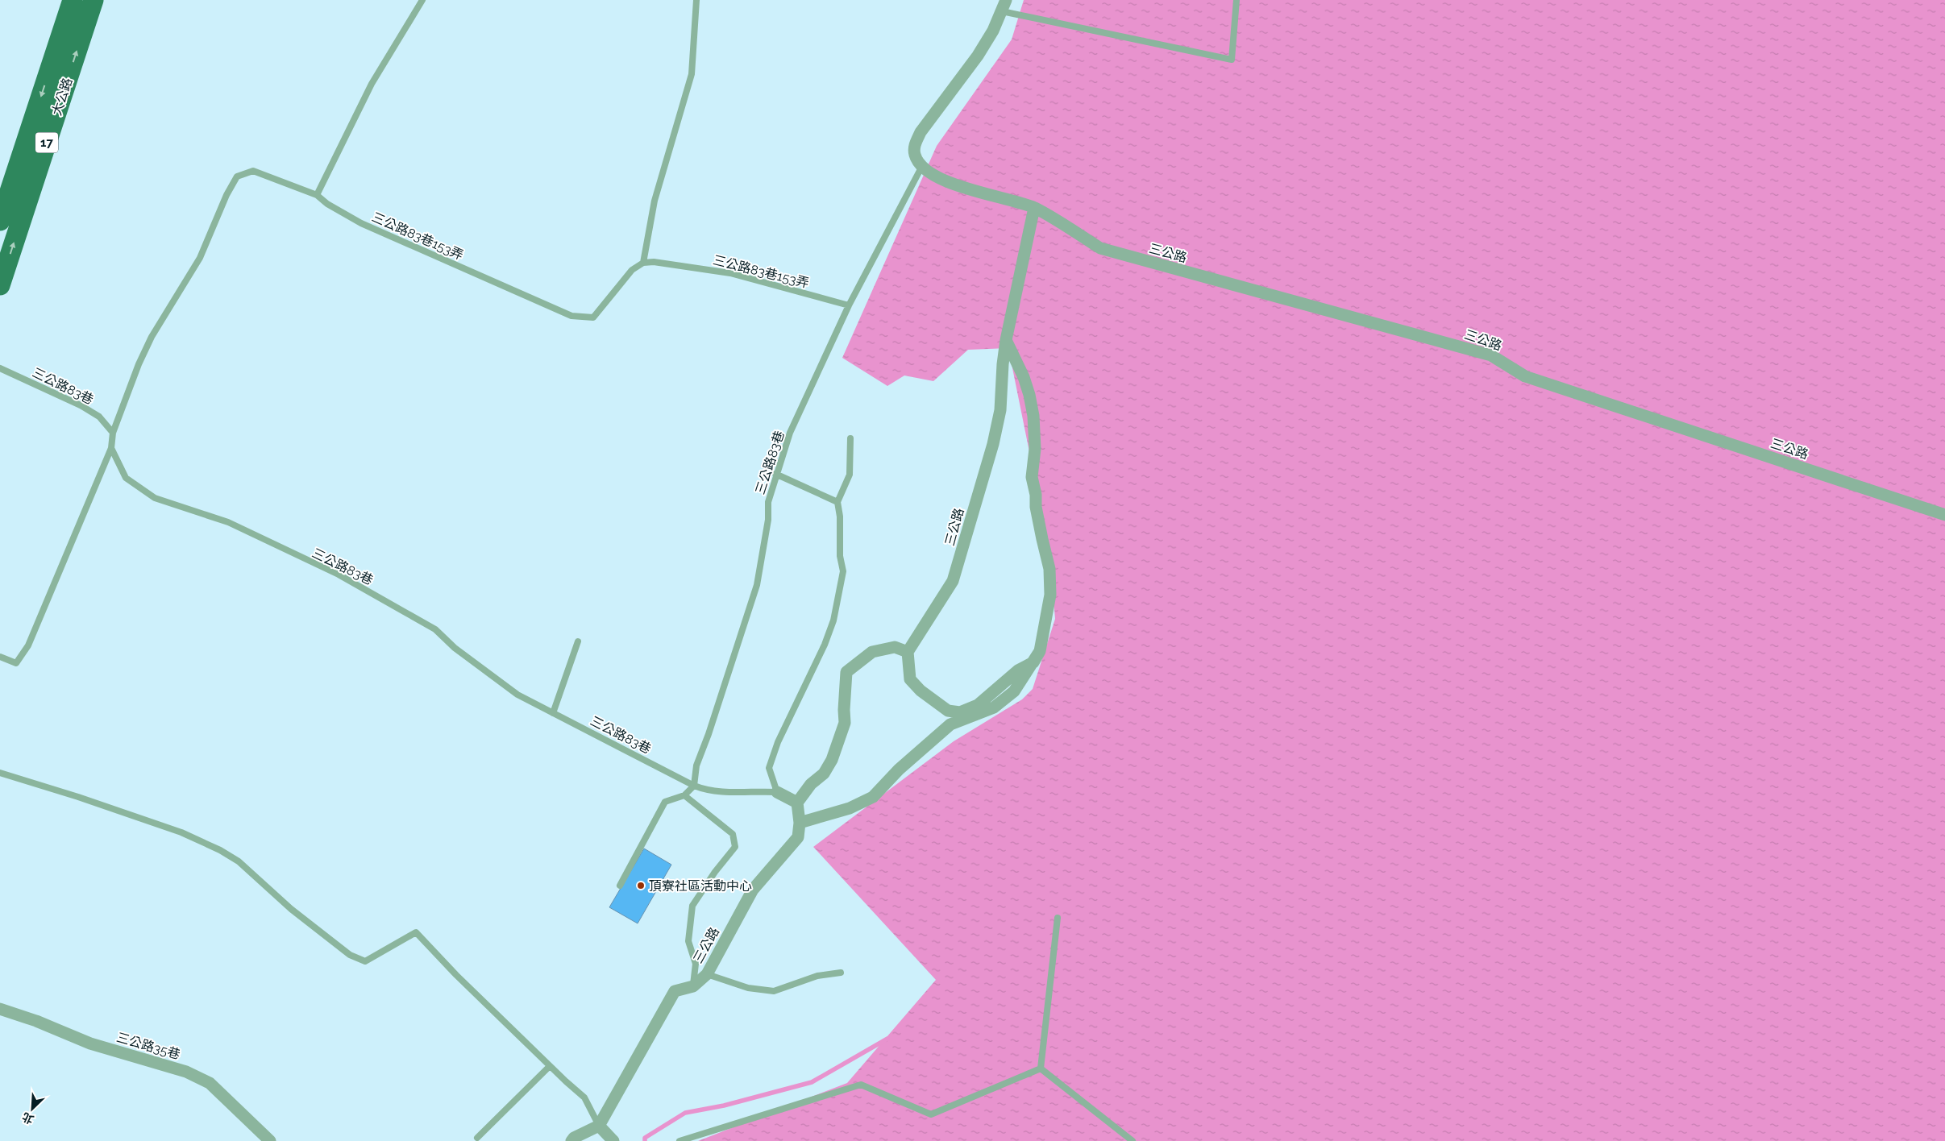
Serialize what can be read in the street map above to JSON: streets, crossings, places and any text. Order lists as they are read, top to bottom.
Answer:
{
  "streets": {
    "main road": ["大公路", "17"],
    "street": ["三公路", "三公路35巷"],
    "lane": ["三公路83巷153弄", "三公路83巷"]
  },
  "crossings": [
    ["三公路83巷153弄", "三公路83巷"],
    ["三公路", "三公路83巷"]
  ],
  "places": ["頂寮社區活動中心"],
  "north": "bottom left"
}
